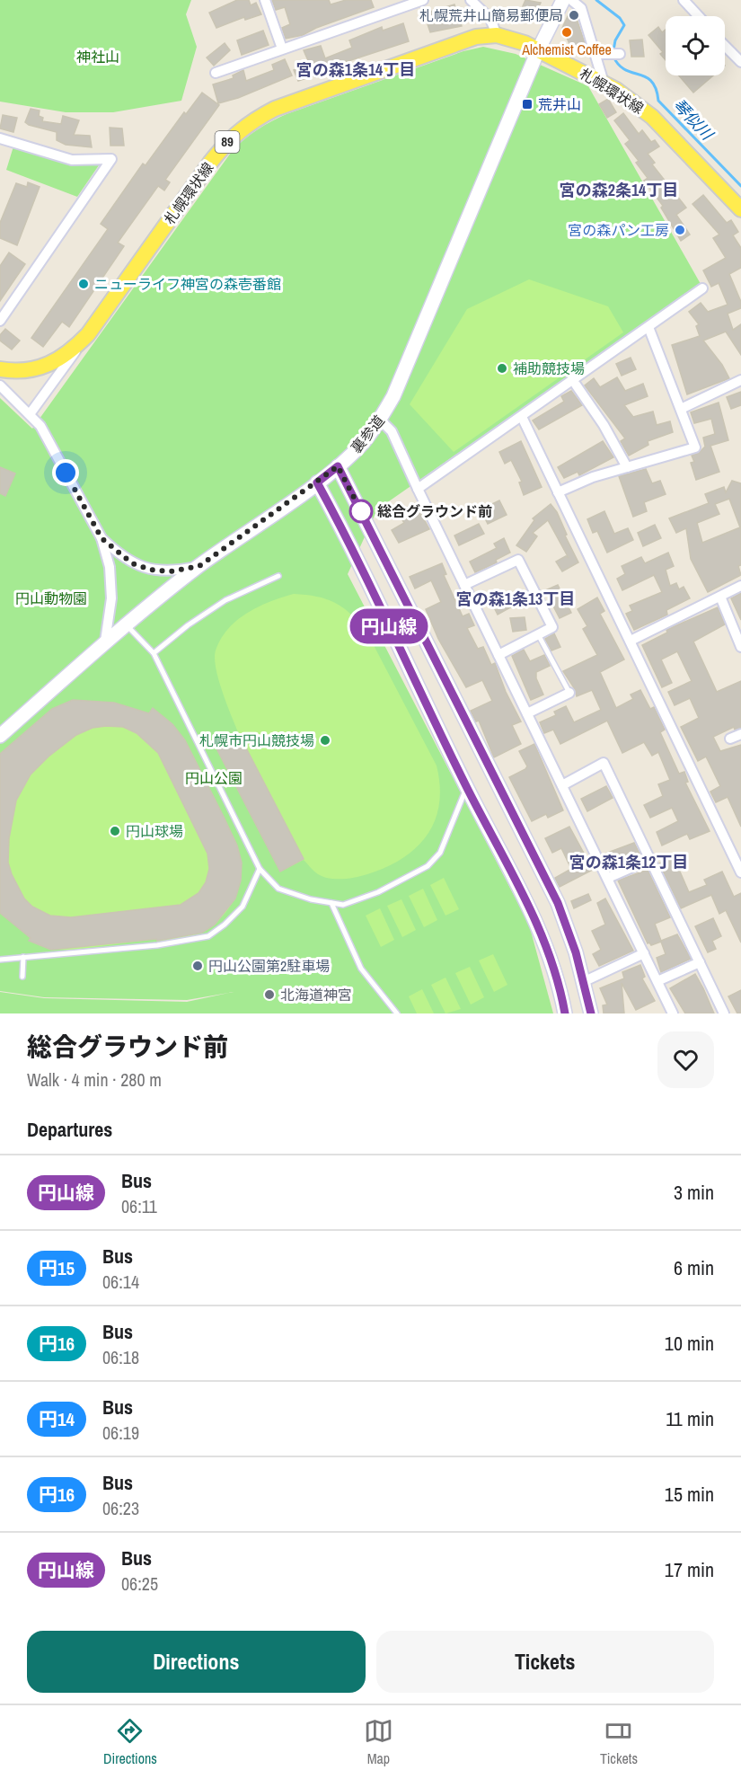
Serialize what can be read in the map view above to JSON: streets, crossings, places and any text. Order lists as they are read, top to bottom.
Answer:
{
  "streets": {
    "main road": ["札幌環状線", "89"],
    "street": ["裏参道"]
  },
  "crossings": [
    ["札幌環状線", "裏参道"]
  ],
  "districts": [
    "宮の森1条14丁目",
    "宮の森2条14丁目",
    "宮の森1条13丁目",
    "宮の森1条12丁目"
  ],
  "water": ["琴似川"],
  "parks": ["神社山", "円山動物園", "円山公園"],
  "places": {
    "other": [
      "札幌荒井山簡易郵便局",
      "Alchemist Coffee",
      "宮の森パン工房",
      "ニューライフ神宮の森壱番館",
      "補助競技場",
      "総合グラウンド前",
      "札幌市円山競技場",
      "円山球場",
      "円山公園第2駐車場",
      "北海道神宮"
    ],
    "transit": ["荒井山"]
  },
  "lines": ["bus line 円山線"],
  "page": {
    "on_map": "円山線",
    "heading": [
      ["総合グラウンド前", "Walk · 4 min · 280 m"],
      "Departures"
    ],
    "list": [
      {
        "mark": "円山線",
        "name": "Bus",
        "note": "06:11",
        "value": "3 min"
      },
      {
        "mark": "円15",
        "name": "Bus",
        "note": "06:14",
        "value": "6 min"
      },
      {
        "mark": "円16",
        "name": "Bus",
        "note": "06:18",
        "value": "10 min"
      },
      {
        "mark": "円14",
        "name": "Bus",
        "note": "06:19",
        "value": "11 min"
      },
      {
        "mark": "円16",
        "name": "Bus",
        "note": "06:23",
        "value": "15 min"
      },
      {
        "mark": "円山線",
        "name": "Bus",
        "note": "06:25",
        "value": "17 min"
      }
    ],
    "buttons": ["Directions", "Tickets"],
    "tabs": ["Directions", "Map", "Tickets"]
  }
}
